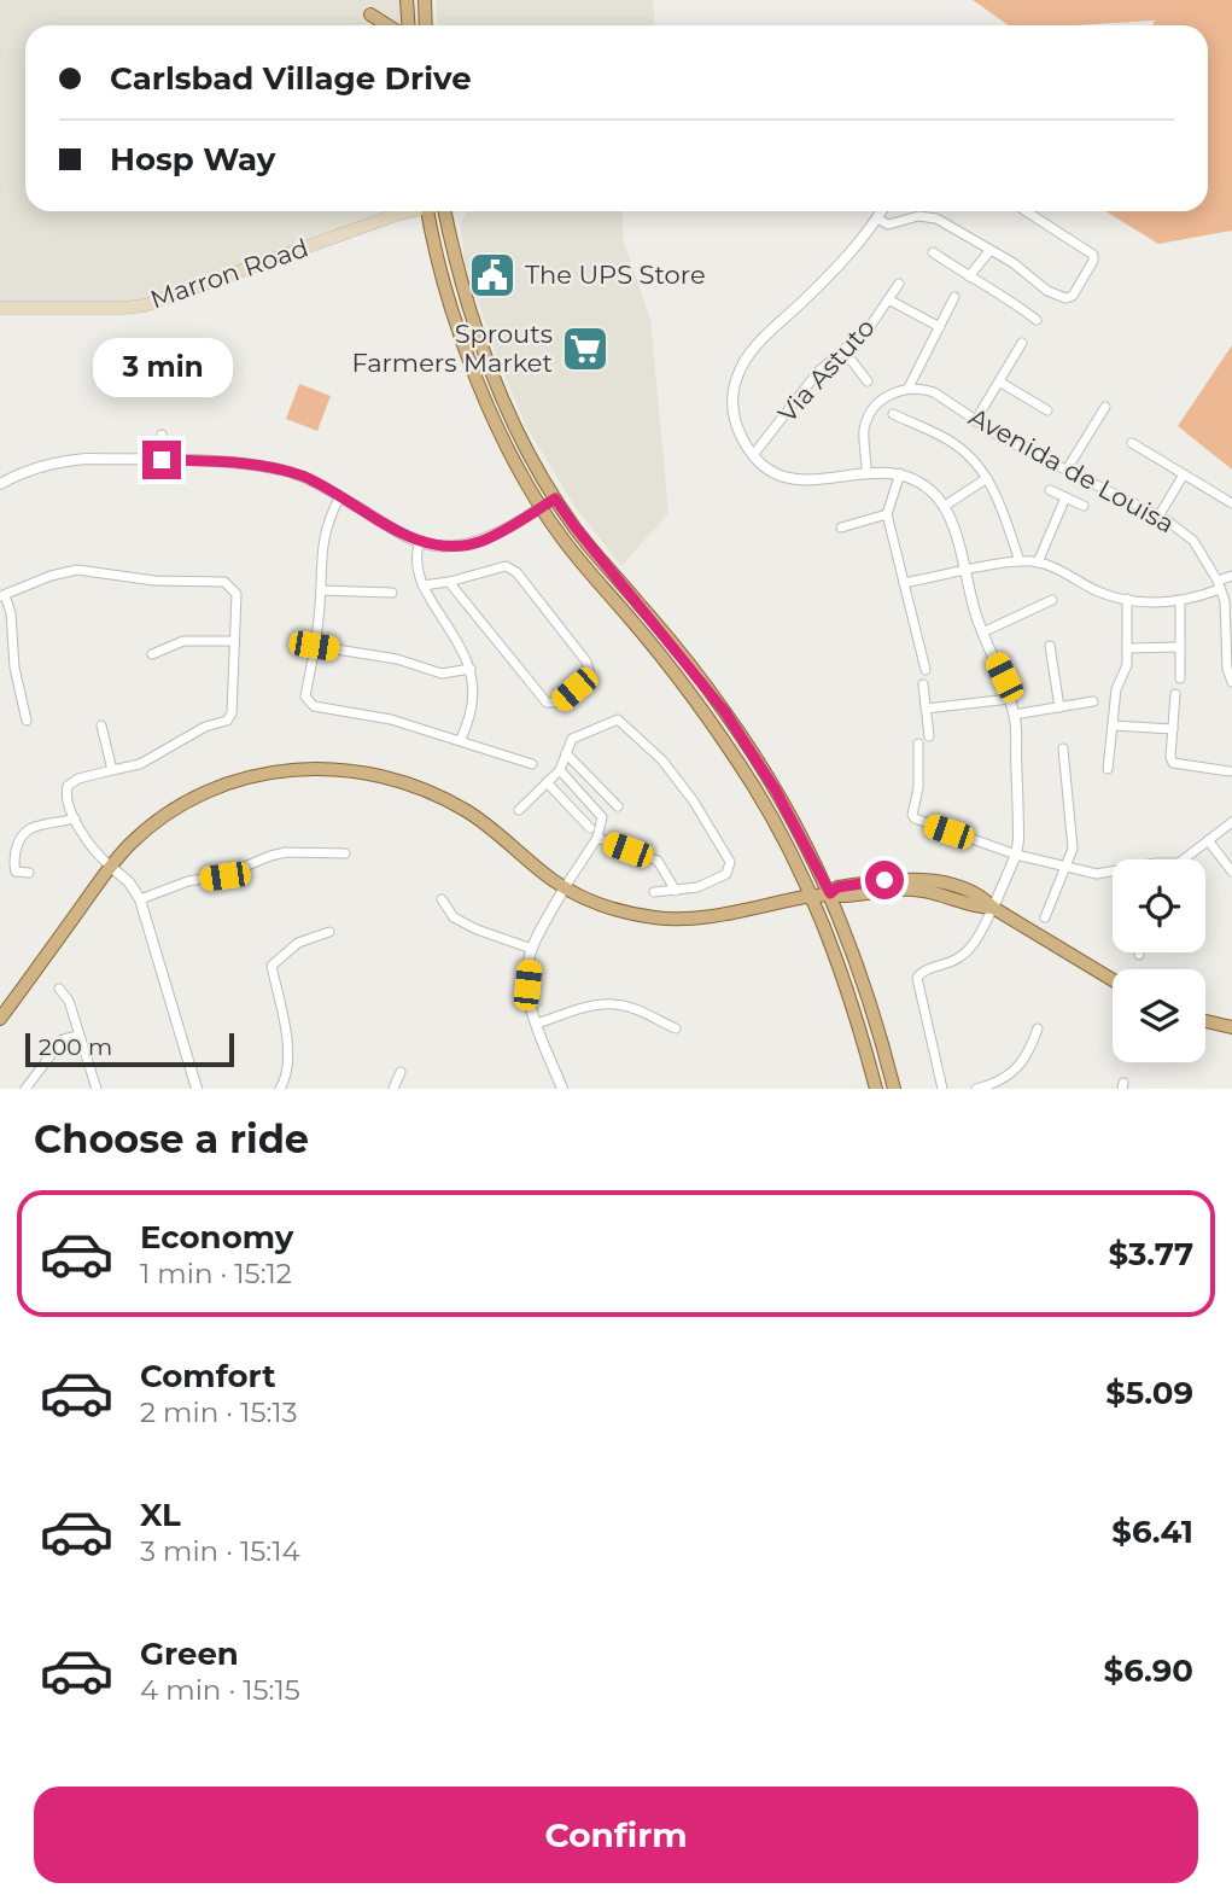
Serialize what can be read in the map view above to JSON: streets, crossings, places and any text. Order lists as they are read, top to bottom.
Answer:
{
  "streets": {
    "main road": ["Marron Road"],
    "street": ["Via Astuto", "Avenida de Louisa"]
  },
  "places": {
    "public building": ["The UPS Store"],
    "supermarket": ["Sprouts Farmers Market"]
  },
  "scale_bar": "200 m",
  "page": {
    "banner": ["Carlsbad Village Drive", "Hosp Way"],
    "bubble": "3 min",
    "scale": "200 m",
    "heading": "Choose a ride",
    "list": [
      {
        "name": "Economy",
        "note": "1 min · 15:12",
        "value": "$3.77"
      },
      {
        "name": "Comfort",
        "note": "2 min · 15:13",
        "value": "$5.09"
      },
      {
        "name": "XL",
        "note": "3 min · 15:14",
        "value": "$6.41"
      },
      {
        "name": "Green",
        "note": "4 min · 15:15",
        "value": "$6.90"
      }
    ],
    "buttons": "Confirm"
  }
}
